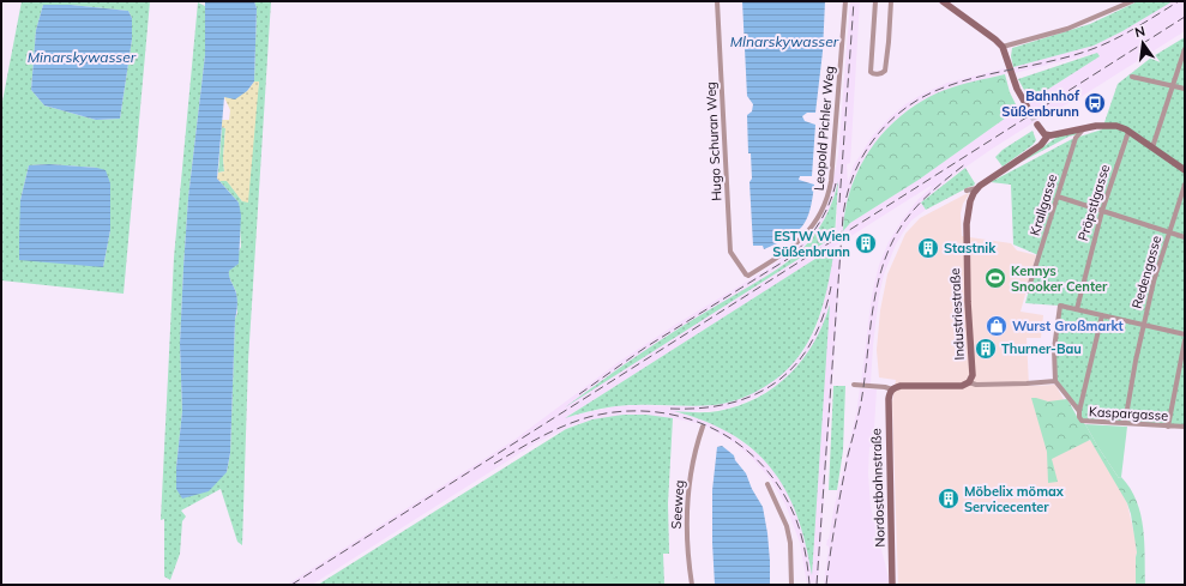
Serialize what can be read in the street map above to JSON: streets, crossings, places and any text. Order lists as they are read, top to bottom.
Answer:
{
  "streets": {
    "street": [
      "Leopold Pichler Weg",
      "Hugo Schuran Weg",
      "Pröpstlgasse",
      "Krallgasse",
      "Redengasse",
      "Industriestraße",
      "Kaspargasse",
      "Nordostbahnstraße",
      "Seeweg"
    ]
  },
  "crossings": [
    ["Leopold Pichler Weg", "Hugo Schuran Weg"],
    ["Redengasse", "Kaspargasse"]
  ],
  "water": ["Mlnarskywasser", "Minarskywasser"],
  "places": {
    "bus stop": ["Bahnhof Süßenbrunn"],
    "building": [
      "ESTW Wien Süßenbrunn",
      "Stastnik",
      "Thurner-Bau",
      "Möbelix mömax Servicecenter"
    ],
    "sports": ["Kennys Snooker Center"],
    "shop": ["Wurst Großmarkt"]
  },
  "north": "top"
}
